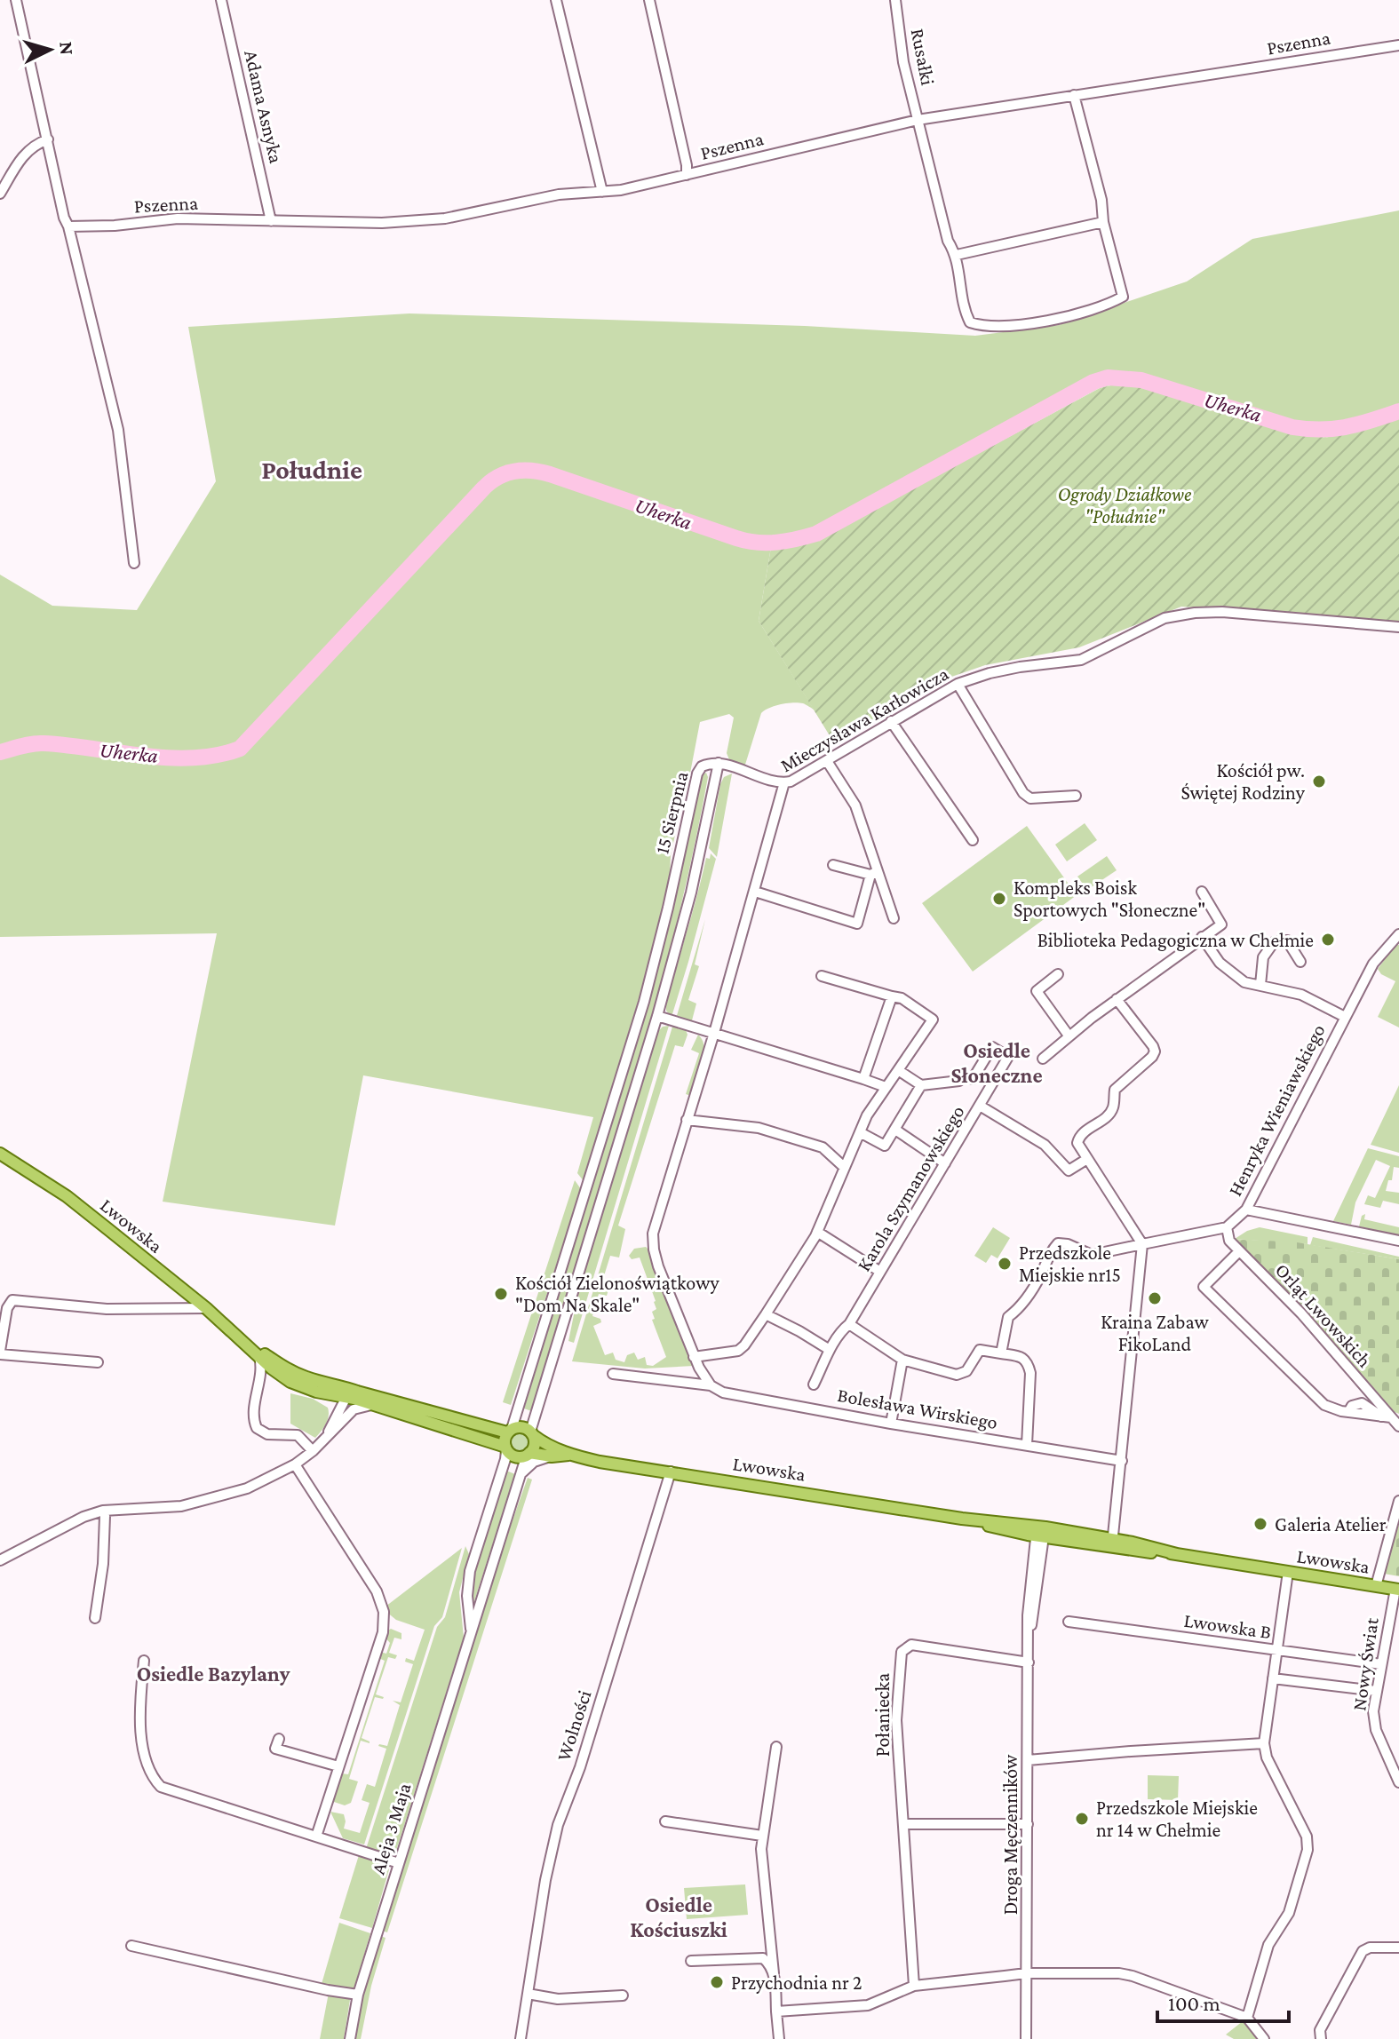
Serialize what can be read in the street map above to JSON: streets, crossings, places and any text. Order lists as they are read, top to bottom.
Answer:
{
  "streets": {
    "main road": ["Lwowska"],
    "street": [
      "Pszenna",
      "Rusałki",
      "Adama Asnyka",
      "Mieczysława Karłowicza",
      "15 Sierpnia",
      "Henryka Wieniawskiego",
      "Karola Szymanowskiego",
      "Orląt Lwowskich",
      "Bolesława Wirskiego",
      "Lwowska B",
      "Nowy Świat",
      "Połaniecka",
      "Wolności",
      "Aleja 3 Maja",
      "Droga Męczenników"
    ]
  },
  "crossings": [
    ["Pszenna", "Rusałki"],
    ["Pszenna", "Adama Asnyka"],
    ["15 Sierpnia", "Lwowska"],
    ["15 Sierpnia", "Aleja 3 Maja"],
    ["Henryka Wieniawskiego", "Orląt Lwowskich"],
    ["Lwowska", "Nowy Świat"],
    ["Lwowska", "Wolności"],
    ["Lwowska", "Aleja 3 Maja"],
    ["Lwowska", "Droga Męczenników"],
    ["Lwowska B", "Nowy Świat"],
    ["Połaniecka", "Droga Męczenników"]
  ],
  "districts": [
    "Południe",
    "Osiedle Słoneczne",
    "Osiedle Bazylany",
    "Osiedle Kościuszki"
  ],
  "water": ["Uherka"],
  "parks": ["Ogrody Działkowe \"Południe\""],
  "places": [
    "Kościół pw. Świętej Rodziny",
    "Kompleks Boisk Sportowych \"Słoneczne\"",
    "Biblioteka Pedagogiczna w Chełmie",
    "Przedszkole Miejskie nr15",
    "Kościół Zielonoświątkowy \"Dom Na Skale\"",
    "Kraina Zabaw FikoLand",
    "Galeria Atelier",
    "Przedszkole Miejskie nr 14 w Chełmie",
    "Przychodnia nr 2"
  ],
  "scale_bar": "100 m",
  "north": "right"
}
